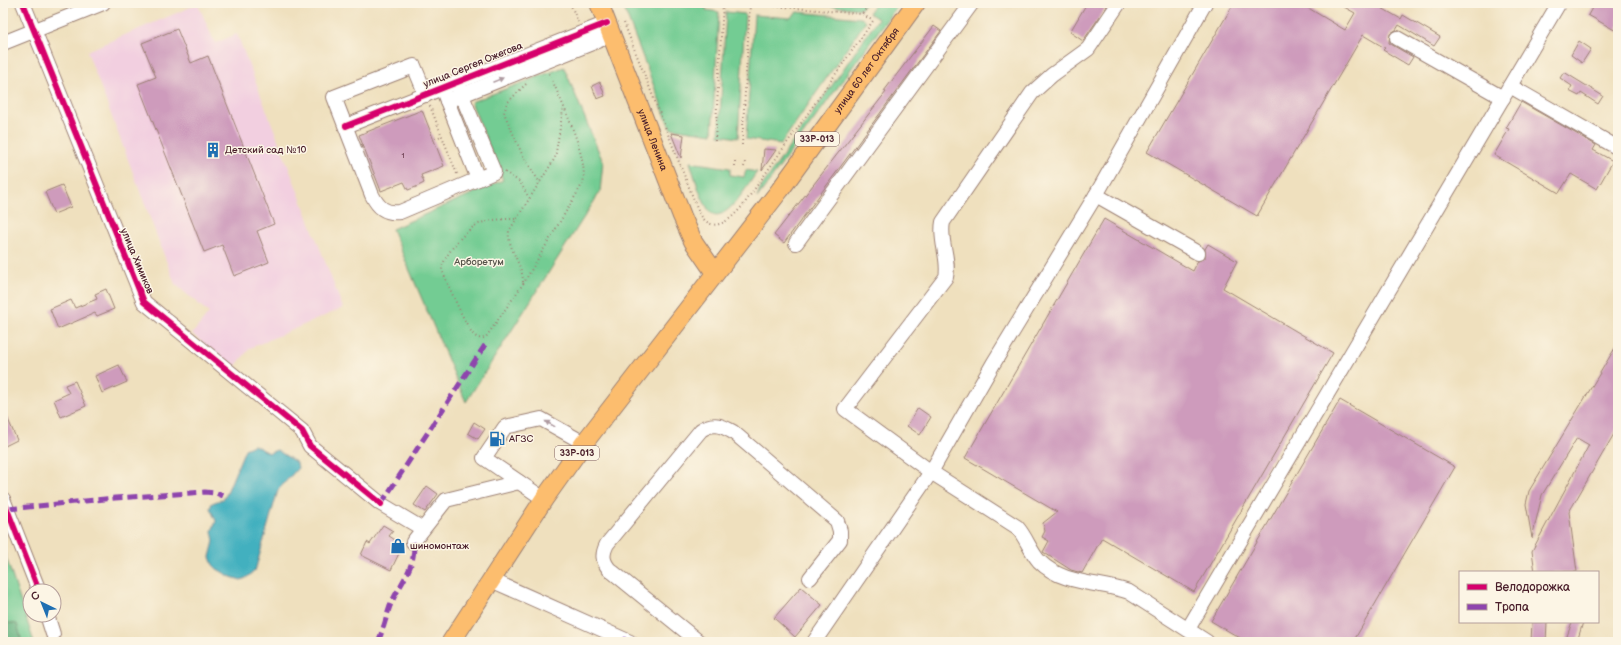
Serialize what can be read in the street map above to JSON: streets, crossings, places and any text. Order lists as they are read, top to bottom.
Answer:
{
  "streets": {
    "main road": ["улица 60 лет Октября", "33Р-013", "улица Ленина"],
    "street": ["улица Сергея Ожегова", "улица Химиков"]
  },
  "crossings": [
    ["улица Сергея Ожегова", "улица Ленина"],
    ["улица 60 лет Октября", "33Р-013"],
    ["улица 60 лет Октября", "улица Ленина"],
    ["33Р-013", "улица Ленина"]
  ],
  "parks": ["Арборетум"],
  "places": {
    "building": ["Детский сад №10"],
    "fuel station": ["АГЗС"],
    "shop": ["шиномонтаж"]
  },
  "house_numbers": ["1"],
  "legend": ["Велодорожка", "Тропа"],
  "north": "top left"
}
